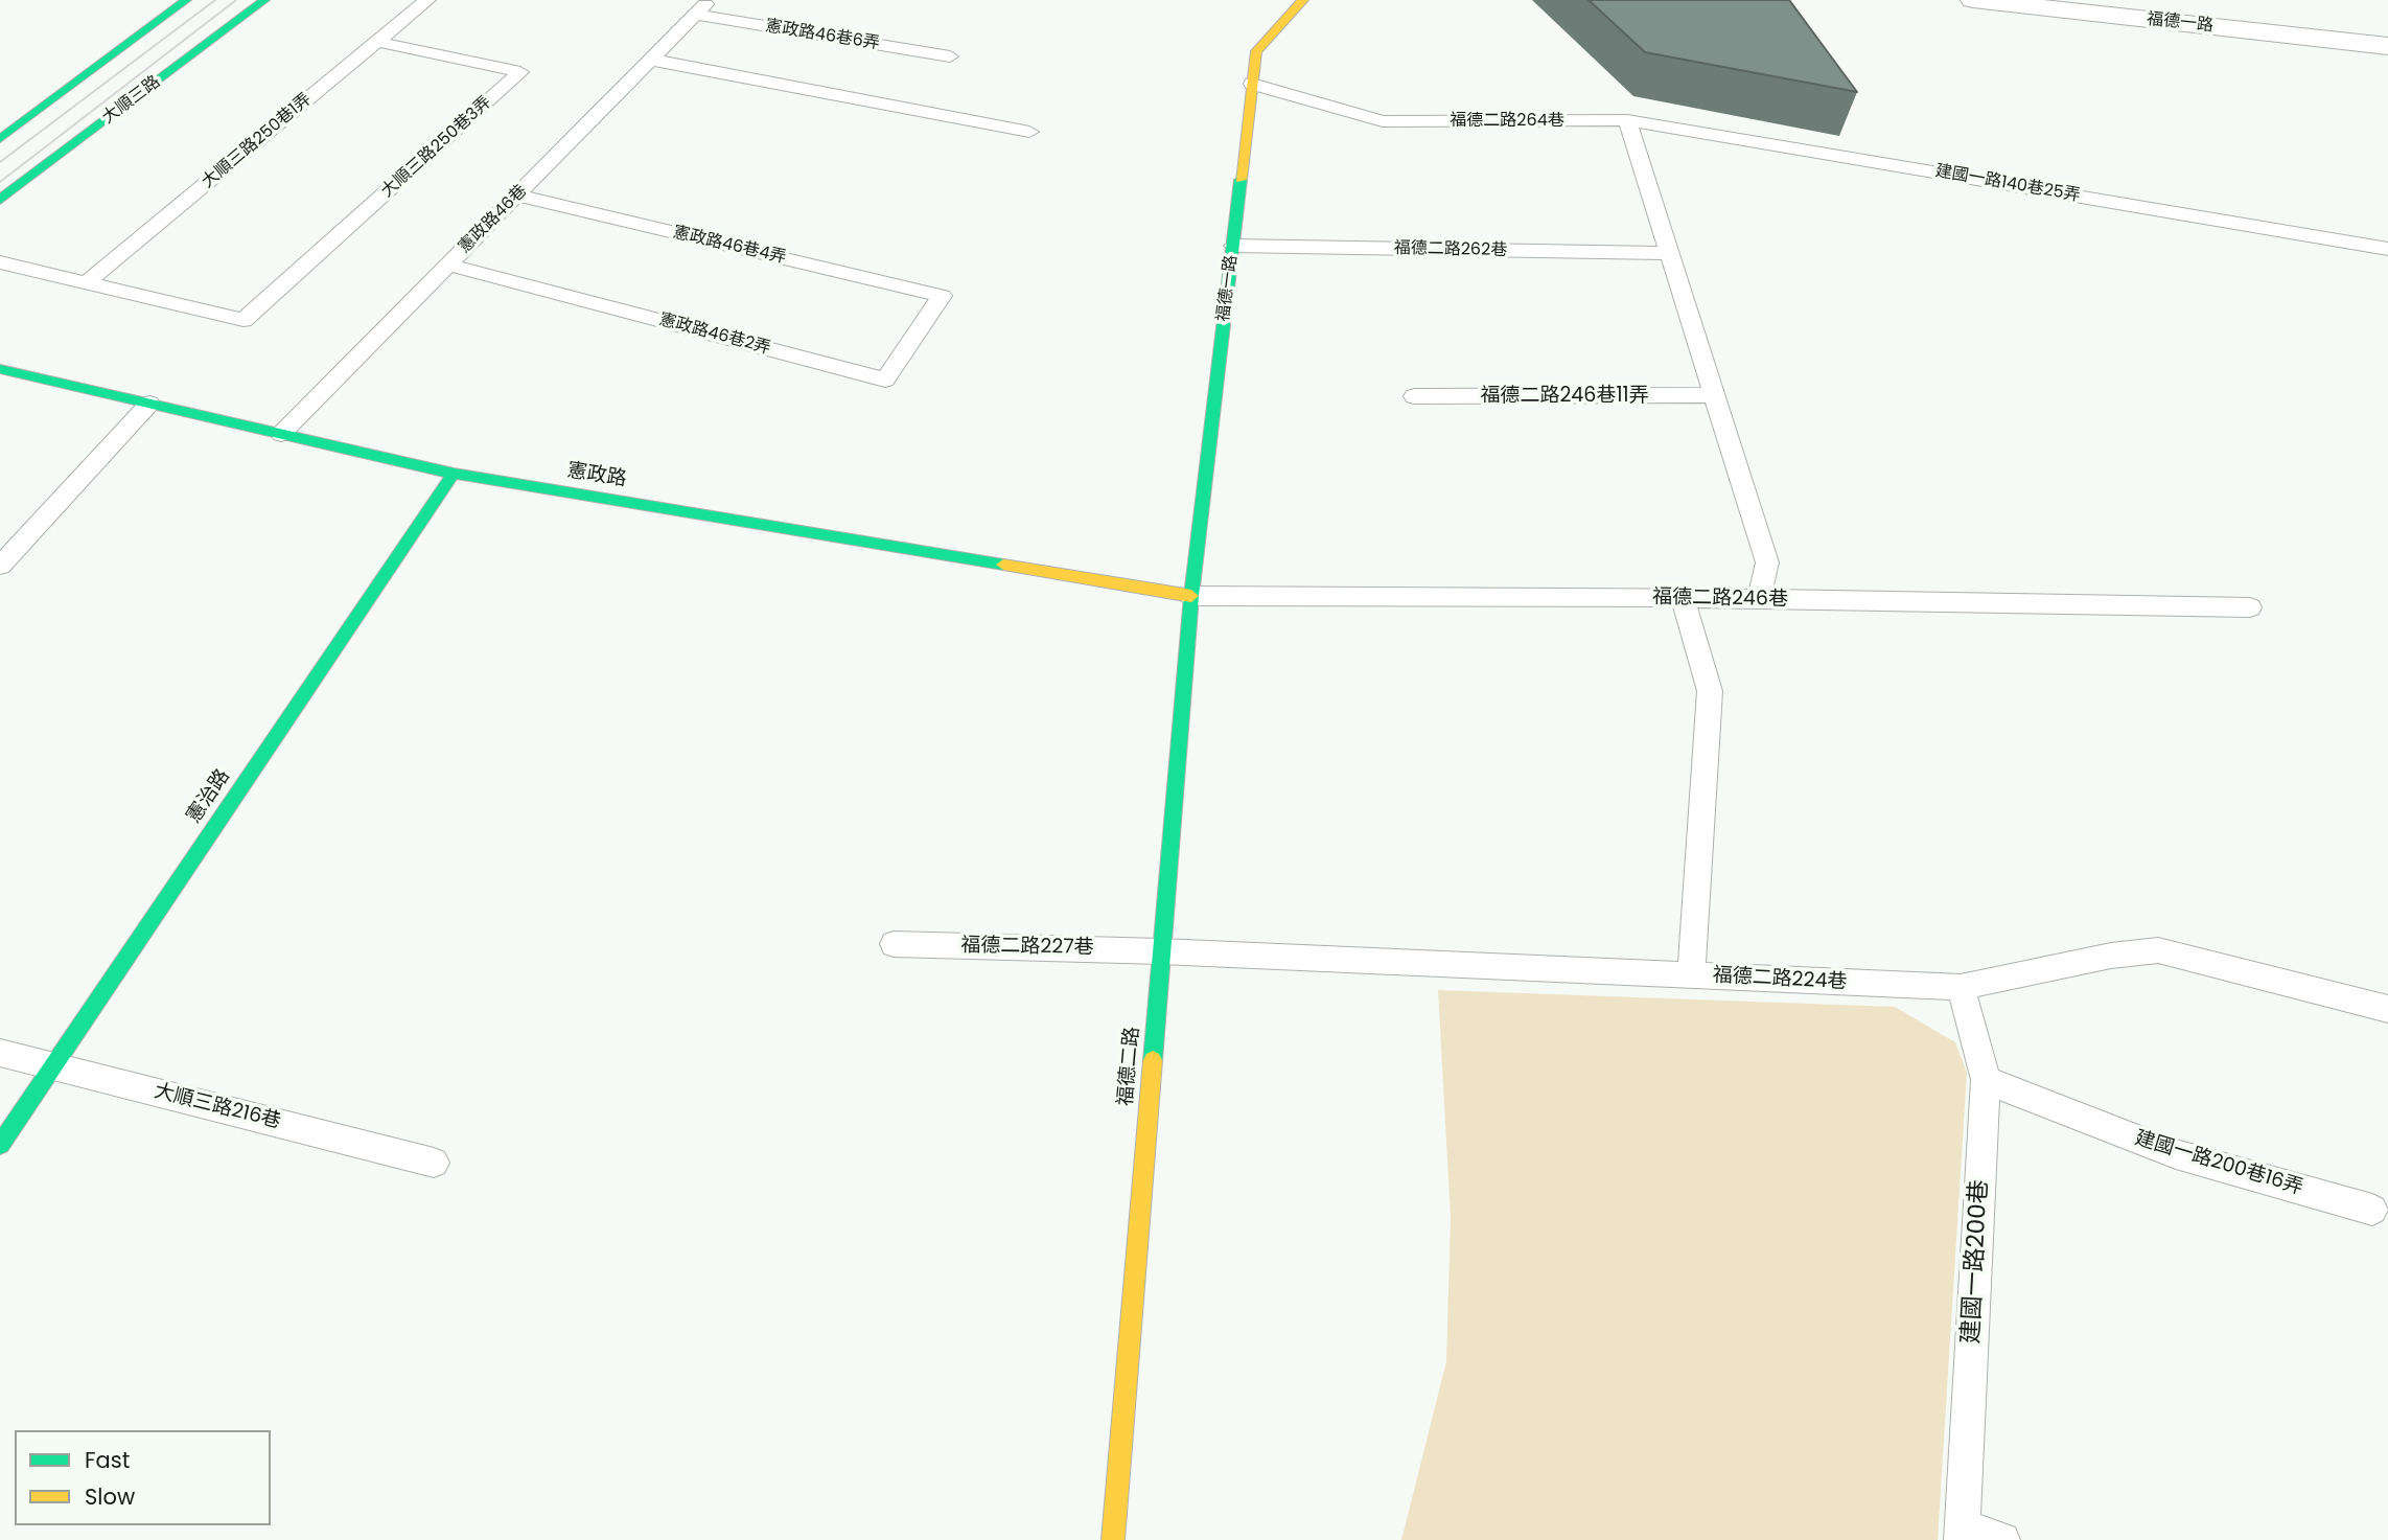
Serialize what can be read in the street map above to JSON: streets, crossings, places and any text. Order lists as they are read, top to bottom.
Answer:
{
  "streets": {
    "street": [
      "福德一路",
      "大順三路",
      "憲政路",
      "憲治路",
      "福德二路"
    ],
    "lane": [
      "憲政路46巷6弄",
      "福德二路264巷",
      "大順三路250巷1弄",
      "大順三路250巷3弄",
      "建國一路140巷25弄",
      "憲政路46巷",
      "憲政路46巷4弄",
      "福德二路262巷",
      "憲政路46巷2弄",
      "福德二路246巷11弄",
      "福德二路246巷",
      "福德二路227巷",
      "福德二路224巷",
      "大順三路216巷",
      "建國一路200巷16弄",
      "建國一路200巷"
    ]
  },
  "crossings": [
    ["福德一路", "福德二路264巷"],
    ["福德一路", "福德二路262巷"],
    ["福德一路", "憲政路"],
    ["福德一路", "福德二路246巷"],
    ["福德一路", "福德二路"],
    ["憲政路46巷6弄", "憲政路46巷"],
    ["福德二路264巷", "建國一路140巷25弄"],
    ["大順三路250巷1弄", "大順三路250巷3弄"],
    ["憲政路46巷", "憲政路46巷4弄"],
    ["憲政路46巷", "憲政路46巷2弄"],
    ["憲政路46巷", "憲政路"],
    ["憲政路46巷4弄", "憲政路46巷2弄"],
    ["憲政路", "福德二路246巷"],
    ["憲政路", "憲治路"],
    ["憲政路", "福德二路"],
    ["福德二路246巷", "福德二路"],
    ["憲治路", "大順三路216巷"],
    ["福德二路227巷", "福德二路224巷"],
    ["福德二路227巷", "福德二路"],
    ["福德二路224巷", "福德二路"],
    ["福德二路224巷", "建國一路200巷"],
    ["建國一路200巷16弄", "建國一路200巷"]
  ],
  "legend": ["Fast", "Slow"]
}
